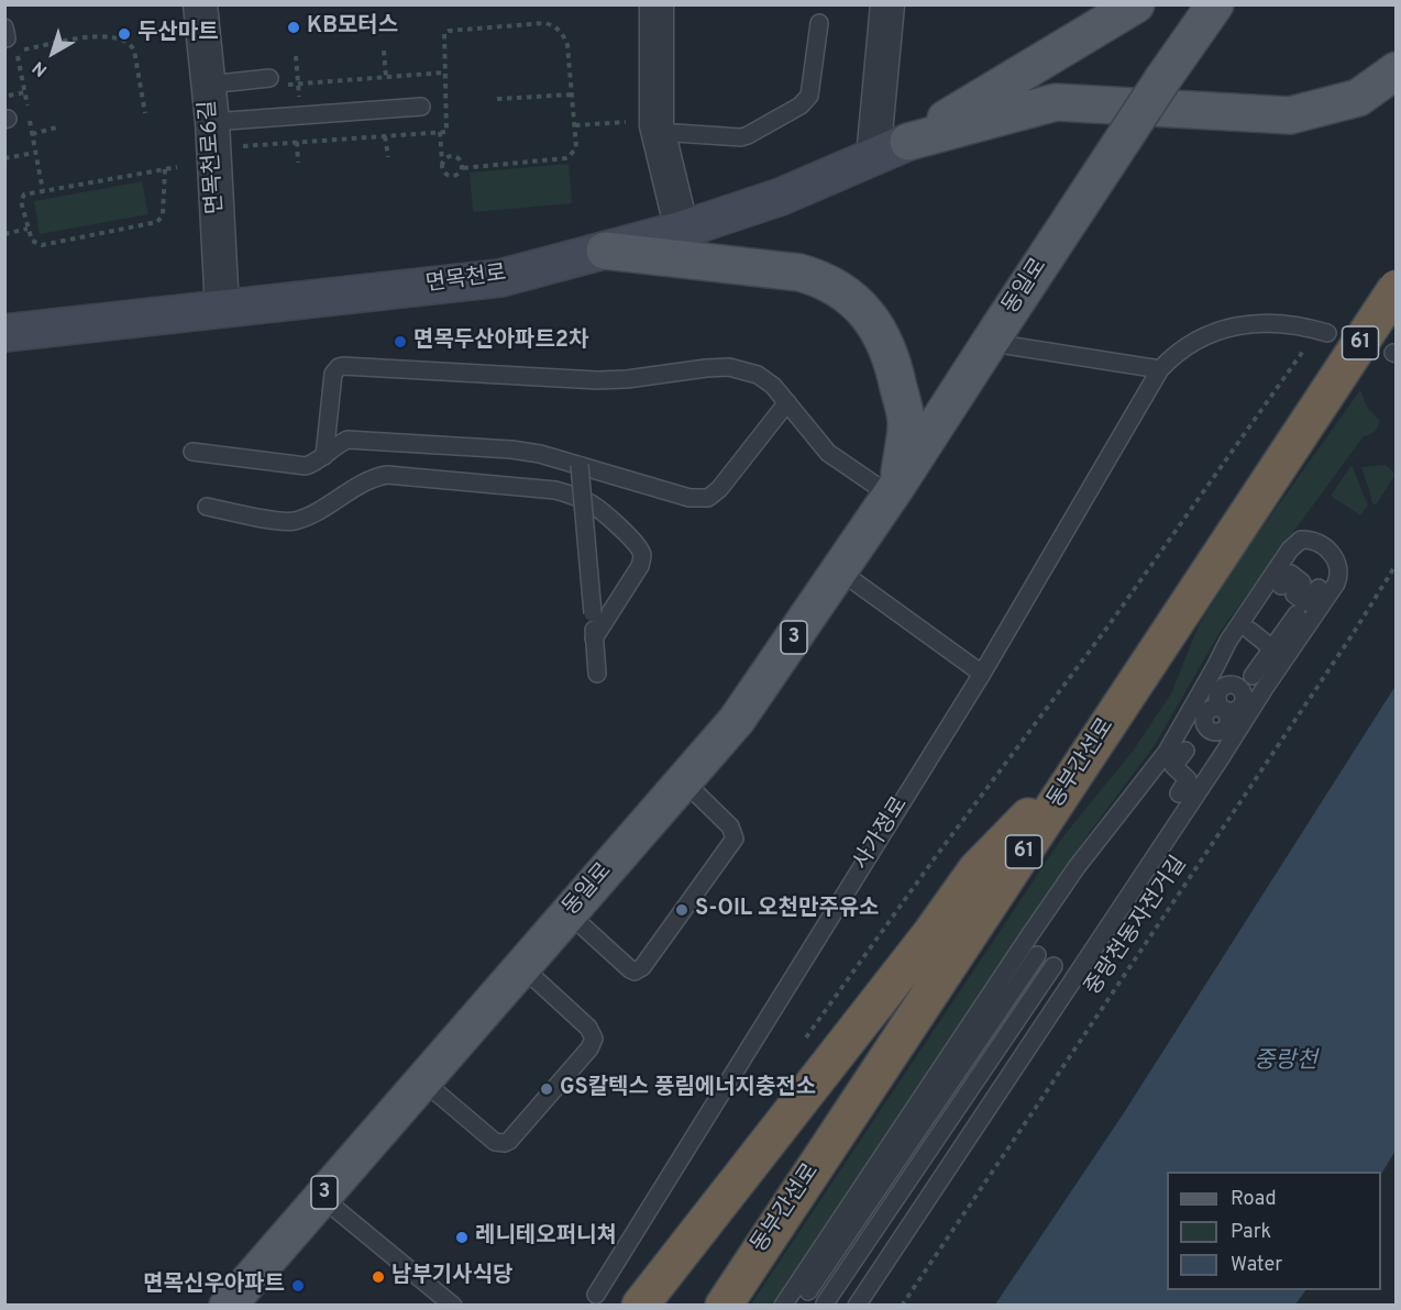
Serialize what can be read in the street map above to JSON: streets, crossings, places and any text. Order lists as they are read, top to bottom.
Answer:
{
  "streets": {
    "highway": ["61", "동부간선로"],
    "main road": ["면목천로", "동일로", "3"],
    "street": ["면목천로6길"],
    "lane": ["사가정로"],
    "path": ["중랑천동자전거길"]
  },
  "crossings": [
    ["면목천로6길", "면목천로"]
  ],
  "water": ["중랑천"],
  "places": [
    "KB모터스",
    "두산마트",
    "면목두산아파트2차",
    "S-OIL 오천만주유소",
    "GS칼텍스 풍림에너지충전소",
    "레니테오퍼니쳐",
    "남부기사식당",
    "면목신우아파트"
  ],
  "legend": ["Road", "Park", "Water"],
  "north": "bottom left"
}
